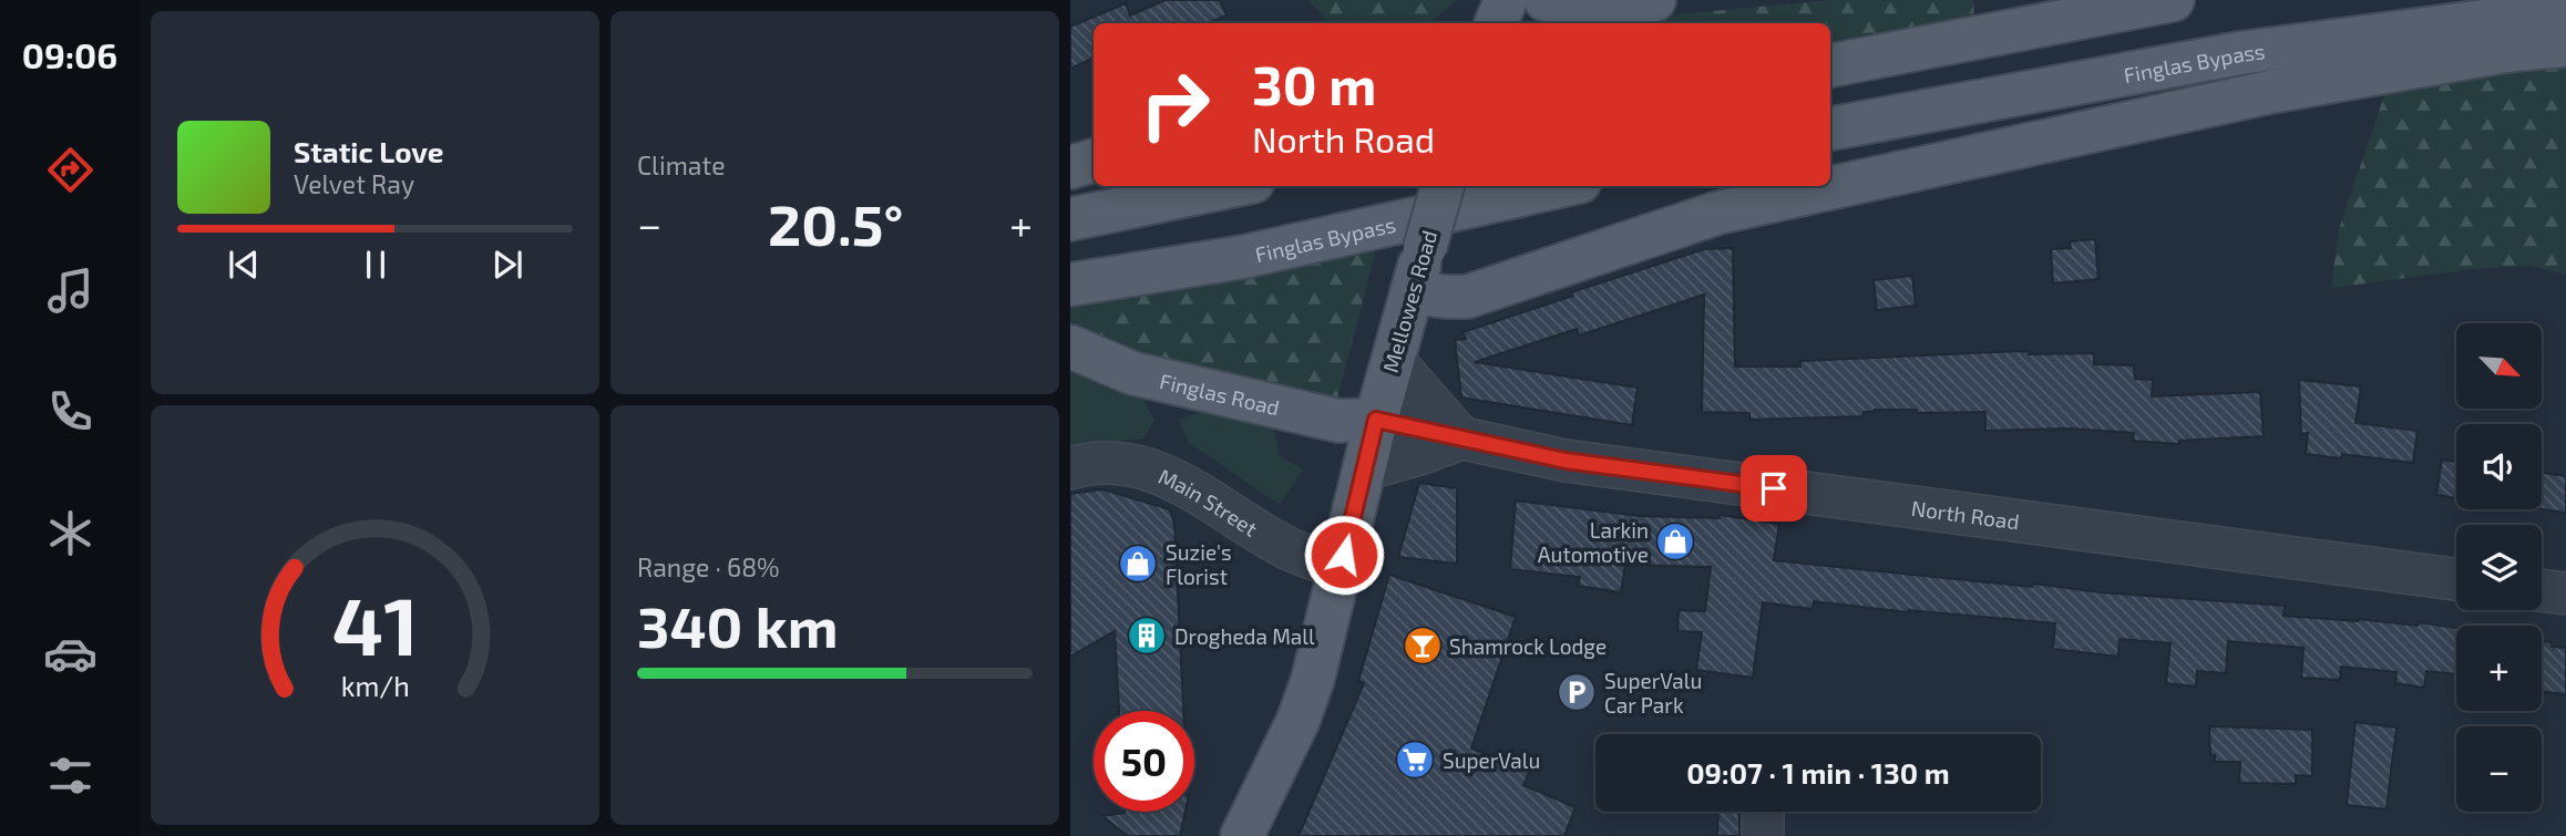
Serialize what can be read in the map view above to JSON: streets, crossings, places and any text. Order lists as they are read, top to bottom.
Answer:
{
  "streets": {
    "main road": ["Finglas Bypass", "Mellowes Road", "Finglas Road"],
    "street": ["Main Street", "North Road"]
  },
  "crossings": [
    ["Mellowes Road", "Finglas Road"],
    ["Mellowes Road", "Main Street"],
    ["Mellowes Road", "North Road"],
    ["Finglas Road", "North Road"]
  ],
  "places": {
    "shop": ["Larkin Automotive", "Suzie's Florist"],
    "building": ["Drogheda Mall"],
    "bar": ["Shamrock Lodge"],
    "parking": ["SuperValu Car Park"],
    "supermarket": ["SuperValu"]
  },
  "north": "bottom right",
  "page": {
    "tabs": "09:06",
    "tile": [
      "Climate",
      ["Range · 68%", "340 km"]
    ],
    "turn": ["30 m", "North Road"],
    "song": ["Static Love", "Velvet Ray"],
    "heat": ["−", "20.5°", "+"],
    "map_buttons": ["+", "−"],
    "limit": "50",
    "trip": "09:07 · 1 min · 130 m",
    "gauge": ["41", "km/h"]
  }
}
